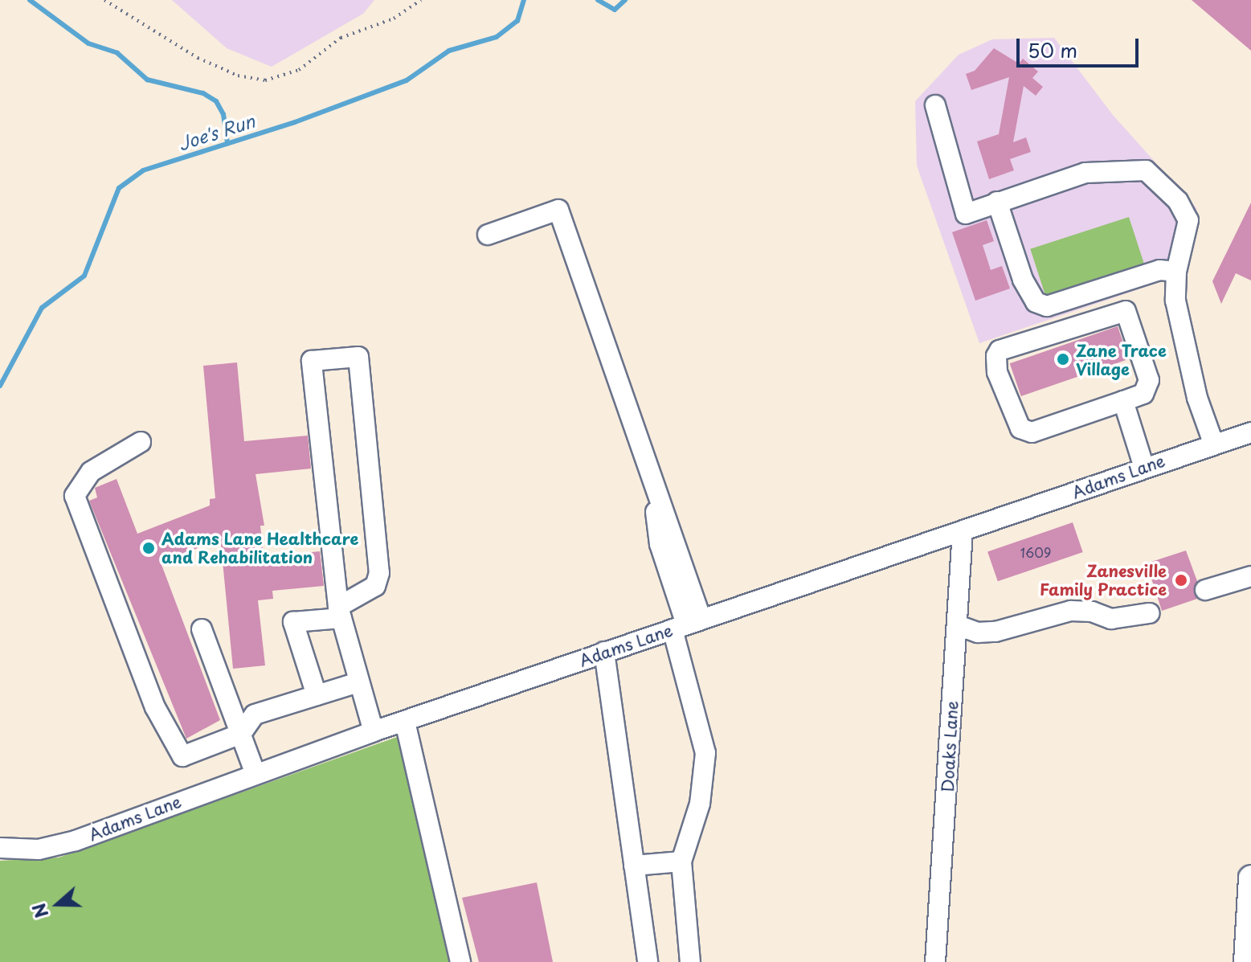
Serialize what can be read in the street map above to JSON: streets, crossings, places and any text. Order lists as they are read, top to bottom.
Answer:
{
  "streets": {
    "street": ["Adams Lane", "Doaks Lane"]
  },
  "crossings": [
    ["Adams Lane", "Doaks Lane"]
  ],
  "water": ["Joe's Run"],
  "places": ["Zane Trace Village", "Adams Lane Healthcare and Rehabilitation", "Zanesville Family Practice"],
  "house_numbers": ["1609"],
  "scale_bar": "50 m",
  "north": "left"
}
